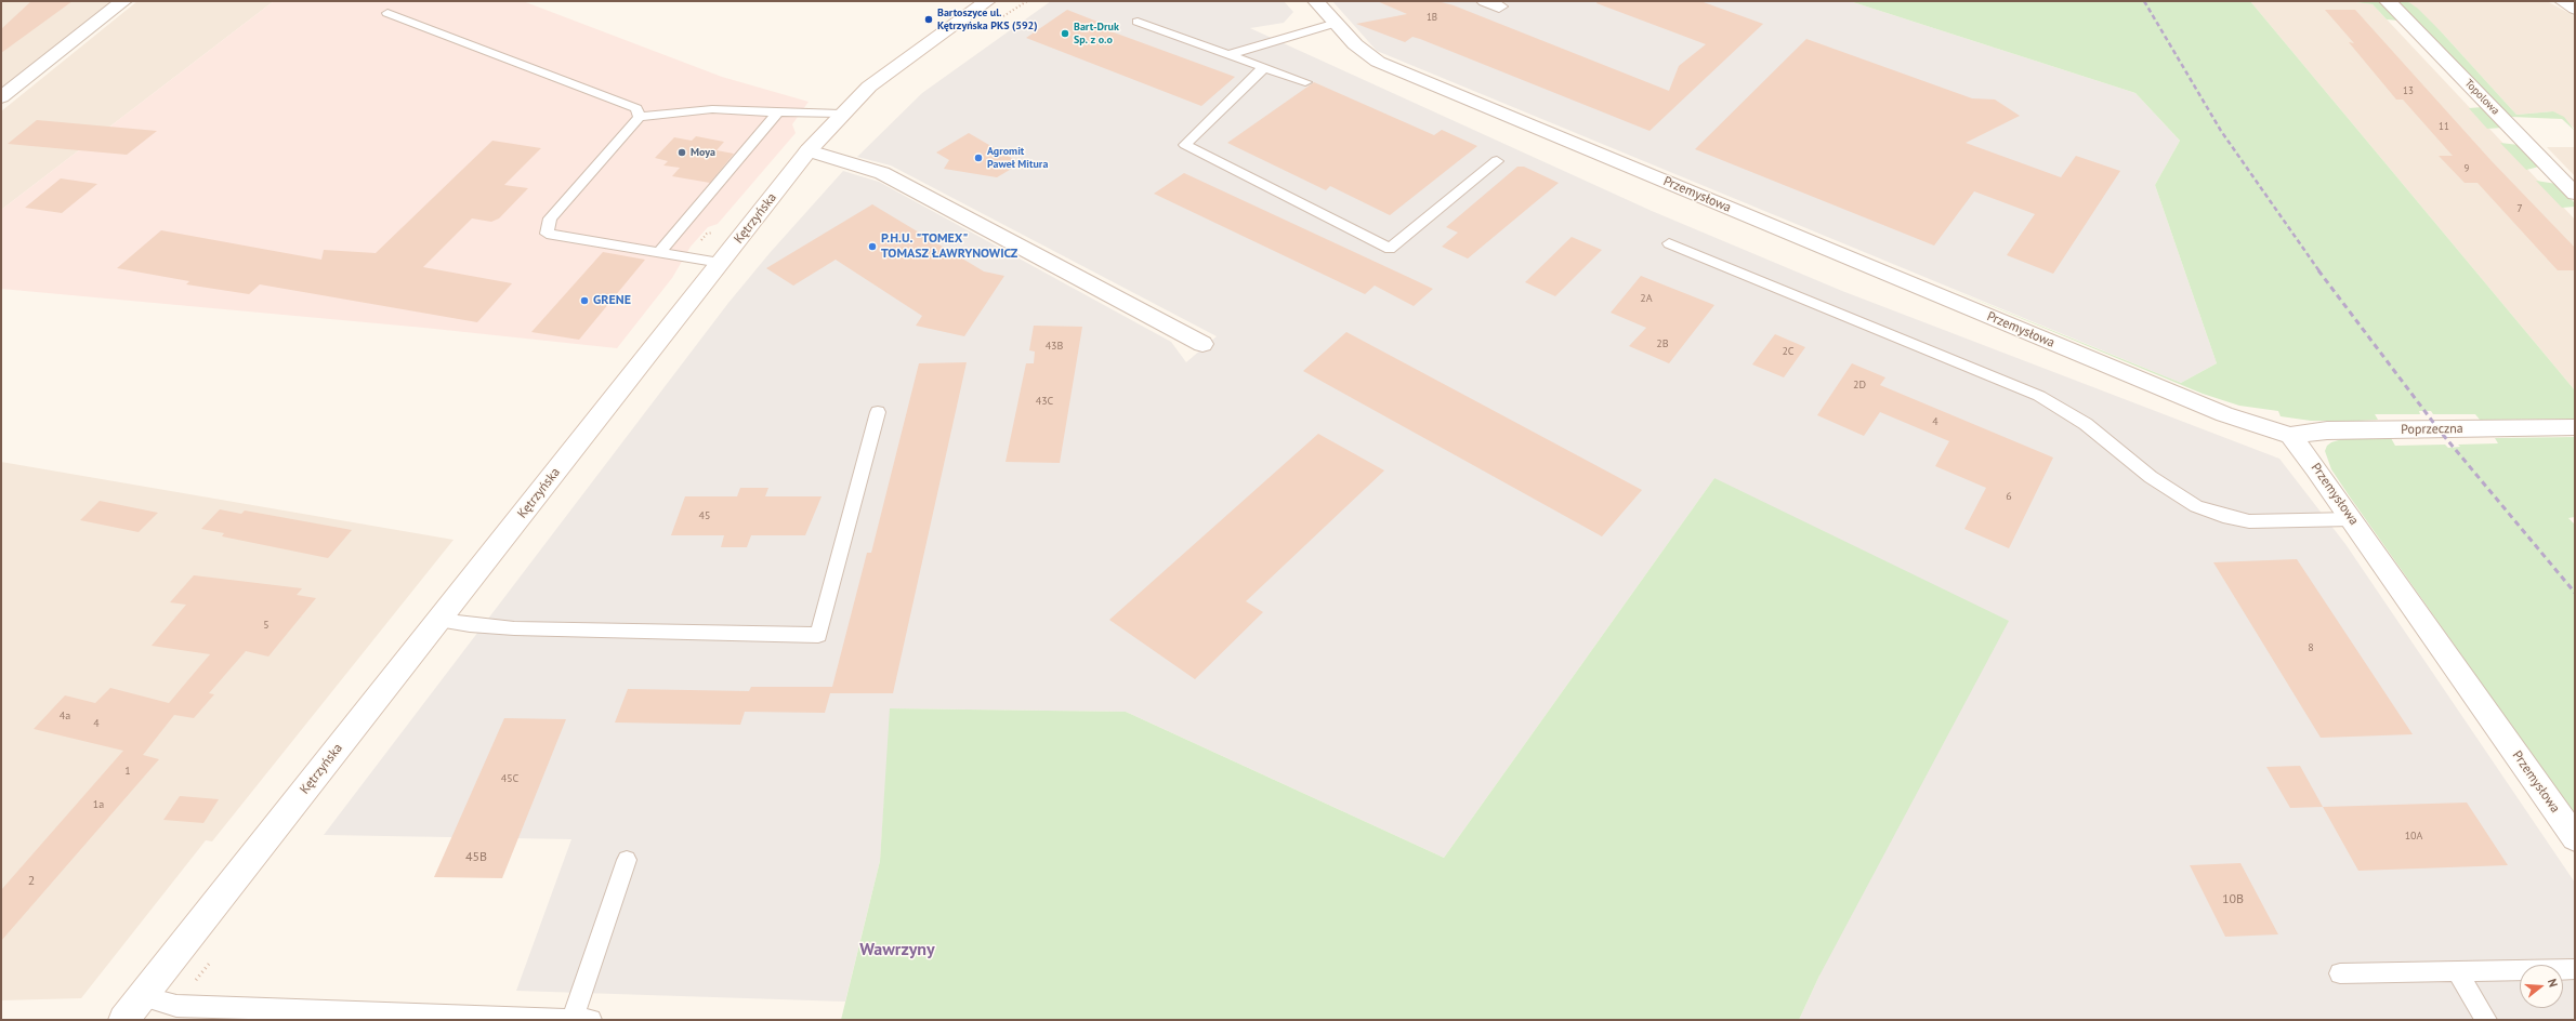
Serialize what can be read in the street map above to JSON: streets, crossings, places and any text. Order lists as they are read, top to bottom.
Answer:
{
  "streets": {
    "street": [
      "Topolowa",
      "Przemysłowa",
      "Kętrzyńska",
      "Poprzeczna"
    ]
  },
  "crossings": [
    ["Przemysłowa", "Poprzeczna"]
  ],
  "districts": ["Wawrzyny"],
  "places": [
    "Bartoszyce ul. Kętrzyńska PKS (592)",
    "Bart-Druk Sp. z o.o",
    "Moya",
    "Agromit Paweł Mitura",
    "P.H.U. \"TOMEX\" TOMASZ ŁAWRYNOWICZ",
    "GRENE"
  ],
  "house_numbers": [
    "1B",
    "13",
    "11",
    "9",
    "7",
    "2A",
    "2B",
    "43B",
    "2C",
    "2D",
    "43C",
    "4",
    "6",
    "45",
    "5",
    "8",
    "4a",
    "4",
    "1",
    "45C",
    "1a",
    "10A",
    "45B",
    "2",
    "10B"
  ],
  "north": "right"
}
